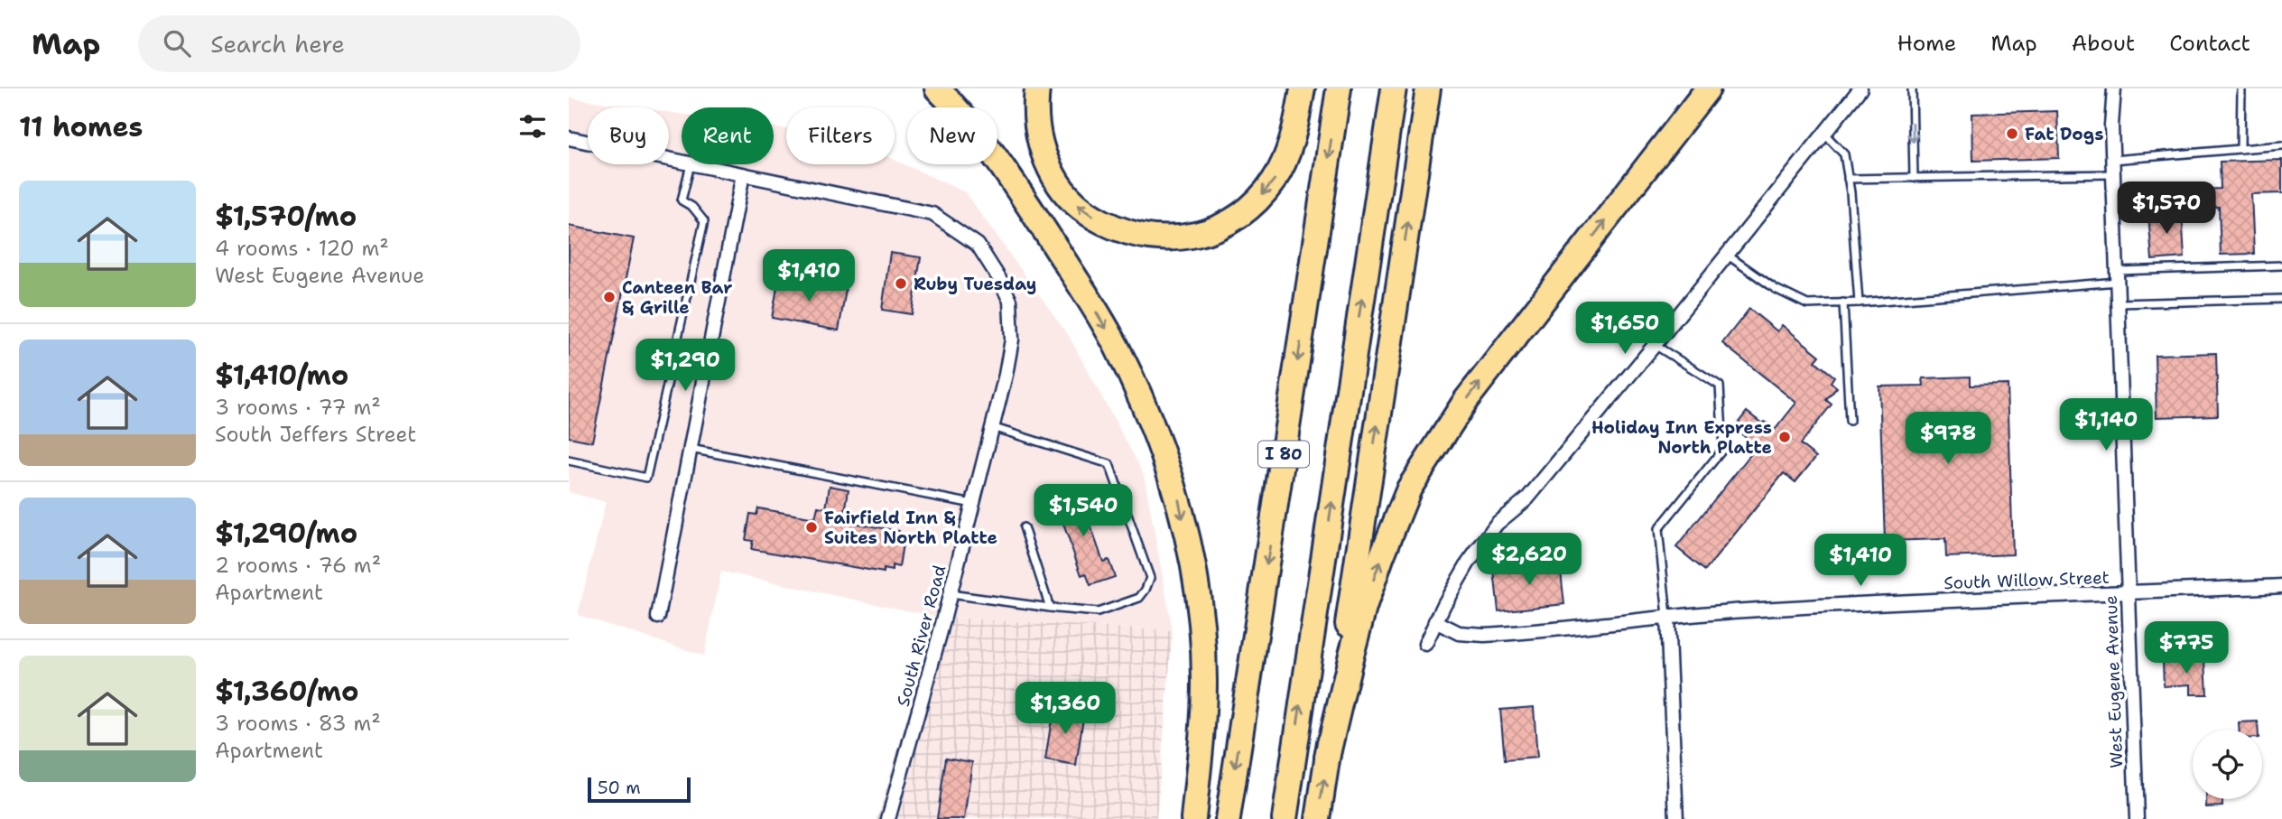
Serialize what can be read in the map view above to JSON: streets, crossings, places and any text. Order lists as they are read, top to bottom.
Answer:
{
  "streets": {
    "highway": ["I 80"],
    "street": ["South Willow Street", "South River Road", "West Eugene Avenue"]
  },
  "crossings": [
    ["South Willow Street", "West Eugene Avenue"]
  ],
  "places": [
    "Fat Dogs",
    "Ruby Tuesday",
    "Canteen Bar & Grille",
    "Holiday Inn Express North Platte",
    "Fairfield Inn & Suites North Platte"
  ],
  "scale_bar": "50 m",
  "page": {
    "header": "Map",
    "search": "Search here",
    "nav": [
      "Home",
      "Map",
      "About",
      "Contact"
    ],
    "heading": "11 homes",
    "chip": [
      "Buy",
      "Rent",
      "Filters",
      "New"
    ],
    "list": [
      {
        "name": "$1,570/mo",
        "note": "4 rooms · 120 m² · West Eugene Avenue"
      },
      {
        "name": "$1,410/mo",
        "note": "3 rooms · 77 m² · South Jeffers Street"
      },
      {
        "name": "$1,290/mo",
        "note": "2 rooms · 76 m² · Apartment"
      },
      {
        "name": "$1,360/mo",
        "note": "3 rooms · 83 m² · Apartment"
      }
    ],
    "price": [
      "$1,570",
      "$1,410",
      "$1,650",
      "$1,290",
      "$1,140",
      "$978",
      "$1,540",
      "$2,620",
      "$1,410",
      "$775",
      "$1,360"
    ],
    "scale": "50 m"
  }
}
